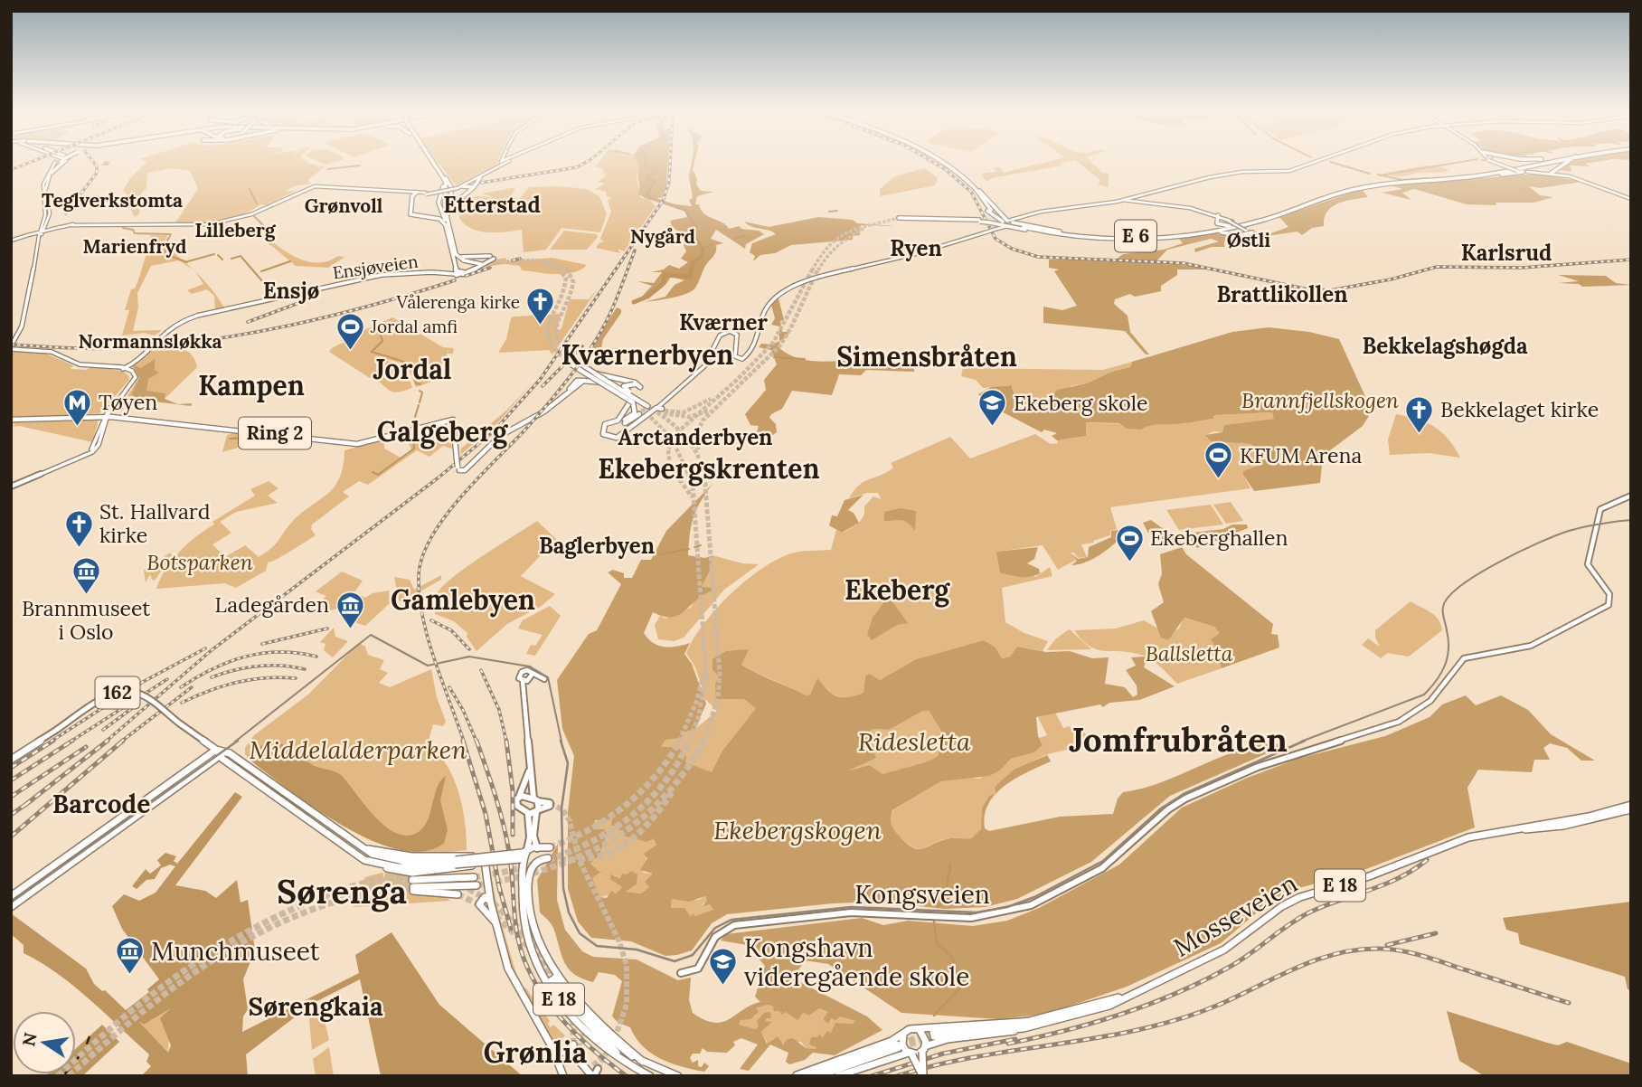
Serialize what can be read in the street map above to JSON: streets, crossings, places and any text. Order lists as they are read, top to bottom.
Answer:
{
  "streets": {
    "main road": [
      "E 6",
      "Ensjøveien",
      "Ring 2",
      "162",
      "E 18",
      "Kongsveien",
      "Mosseveien"
    ]
  },
  "crossings": [
    ["162", "E 18"],
    ["E 18", "Mosseveien"]
  ],
  "districts": [
    "Teglverkstomta",
    "Etterstad",
    "Grønvoll",
    "Lilleberg",
    "Nygård",
    "Østli",
    "Marienfryd",
    "Ryen",
    "Karlsrud",
    "Ensjø",
    "Brattlikollen",
    "Kværner",
    "Normannsløkka",
    "Bekkelagshøgda",
    "Kværnerbyen",
    "Simensbråten",
    "Jordal",
    "Kampen",
    "Galgeberg",
    "Arctanderbyen",
    "Ekebergskrenten",
    "Baglerbyen",
    "Ekeberg",
    "Gamlebyen",
    "Jomfrubråten",
    "Barcode",
    "Sørenga",
    "Sørengkaia",
    "Grønlia"
  ],
  "parks": [
    "Brannfjellskogen",
    "Botsparken",
    "Ballsletta",
    "Ridesletta",
    "Middelalderparken",
    "Ekebergskogen"
  ],
  "places": {
    "church": ["Vålerenga kirke", "Bekkelaget kirke", "St. Hallvard kirke"],
    "sports": ["Jordal amfi", "KFUM Arena", "Ekeberghallen"],
    "metro station": ["Tøyen"],
    "school or university": ["Ekeberg skole", "Kongshavn videregående skole"],
    "museum": ["Brannmuseet i Oslo", "Ladegården", "Munchmuseet"]
  },
  "north": "left"
}
